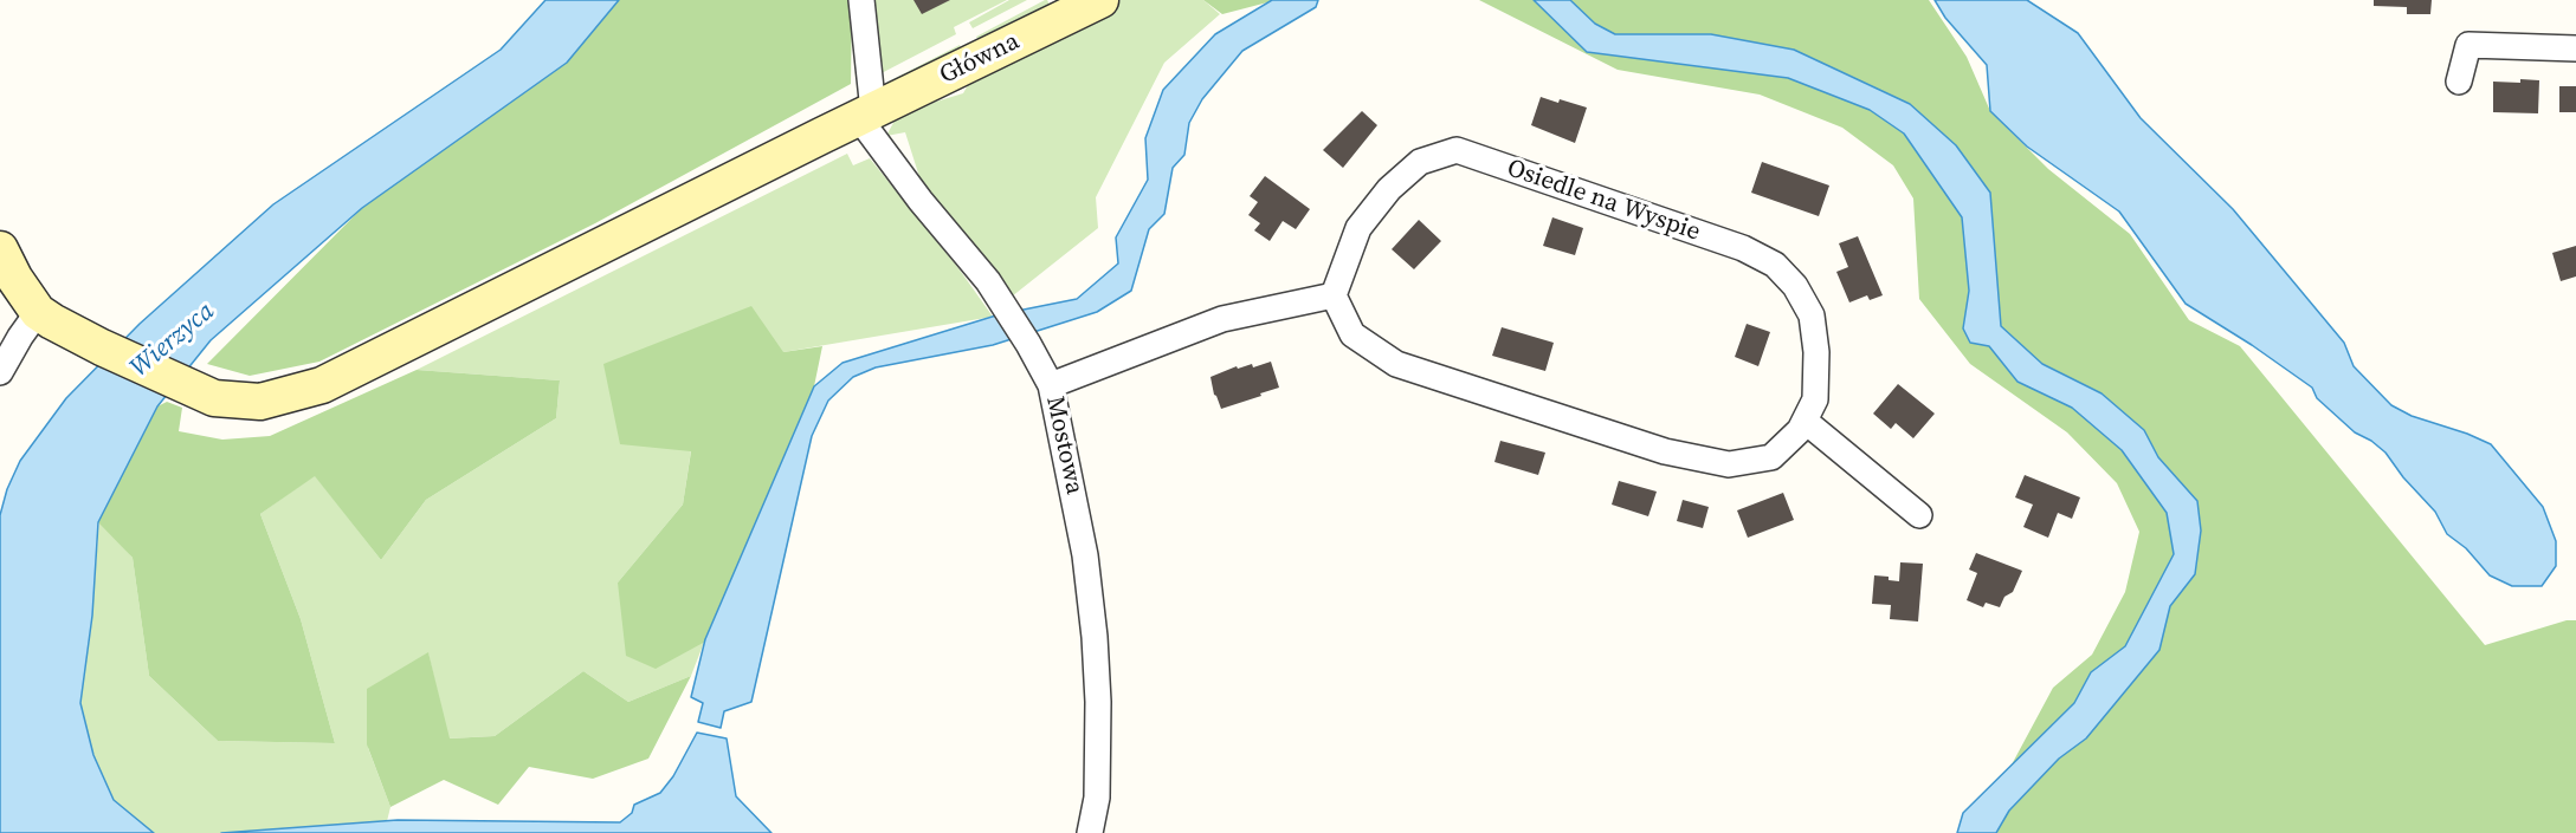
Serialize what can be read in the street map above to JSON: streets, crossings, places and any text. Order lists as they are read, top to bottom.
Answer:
{
  "streets": {
    "street": ["Główna", "Osiedle na Wyspie", "Mostowa"]
  },
  "crossings": [
    ["Główna", "Mostowa"]
  ],
  "water": ["Wierzyca"]
}
